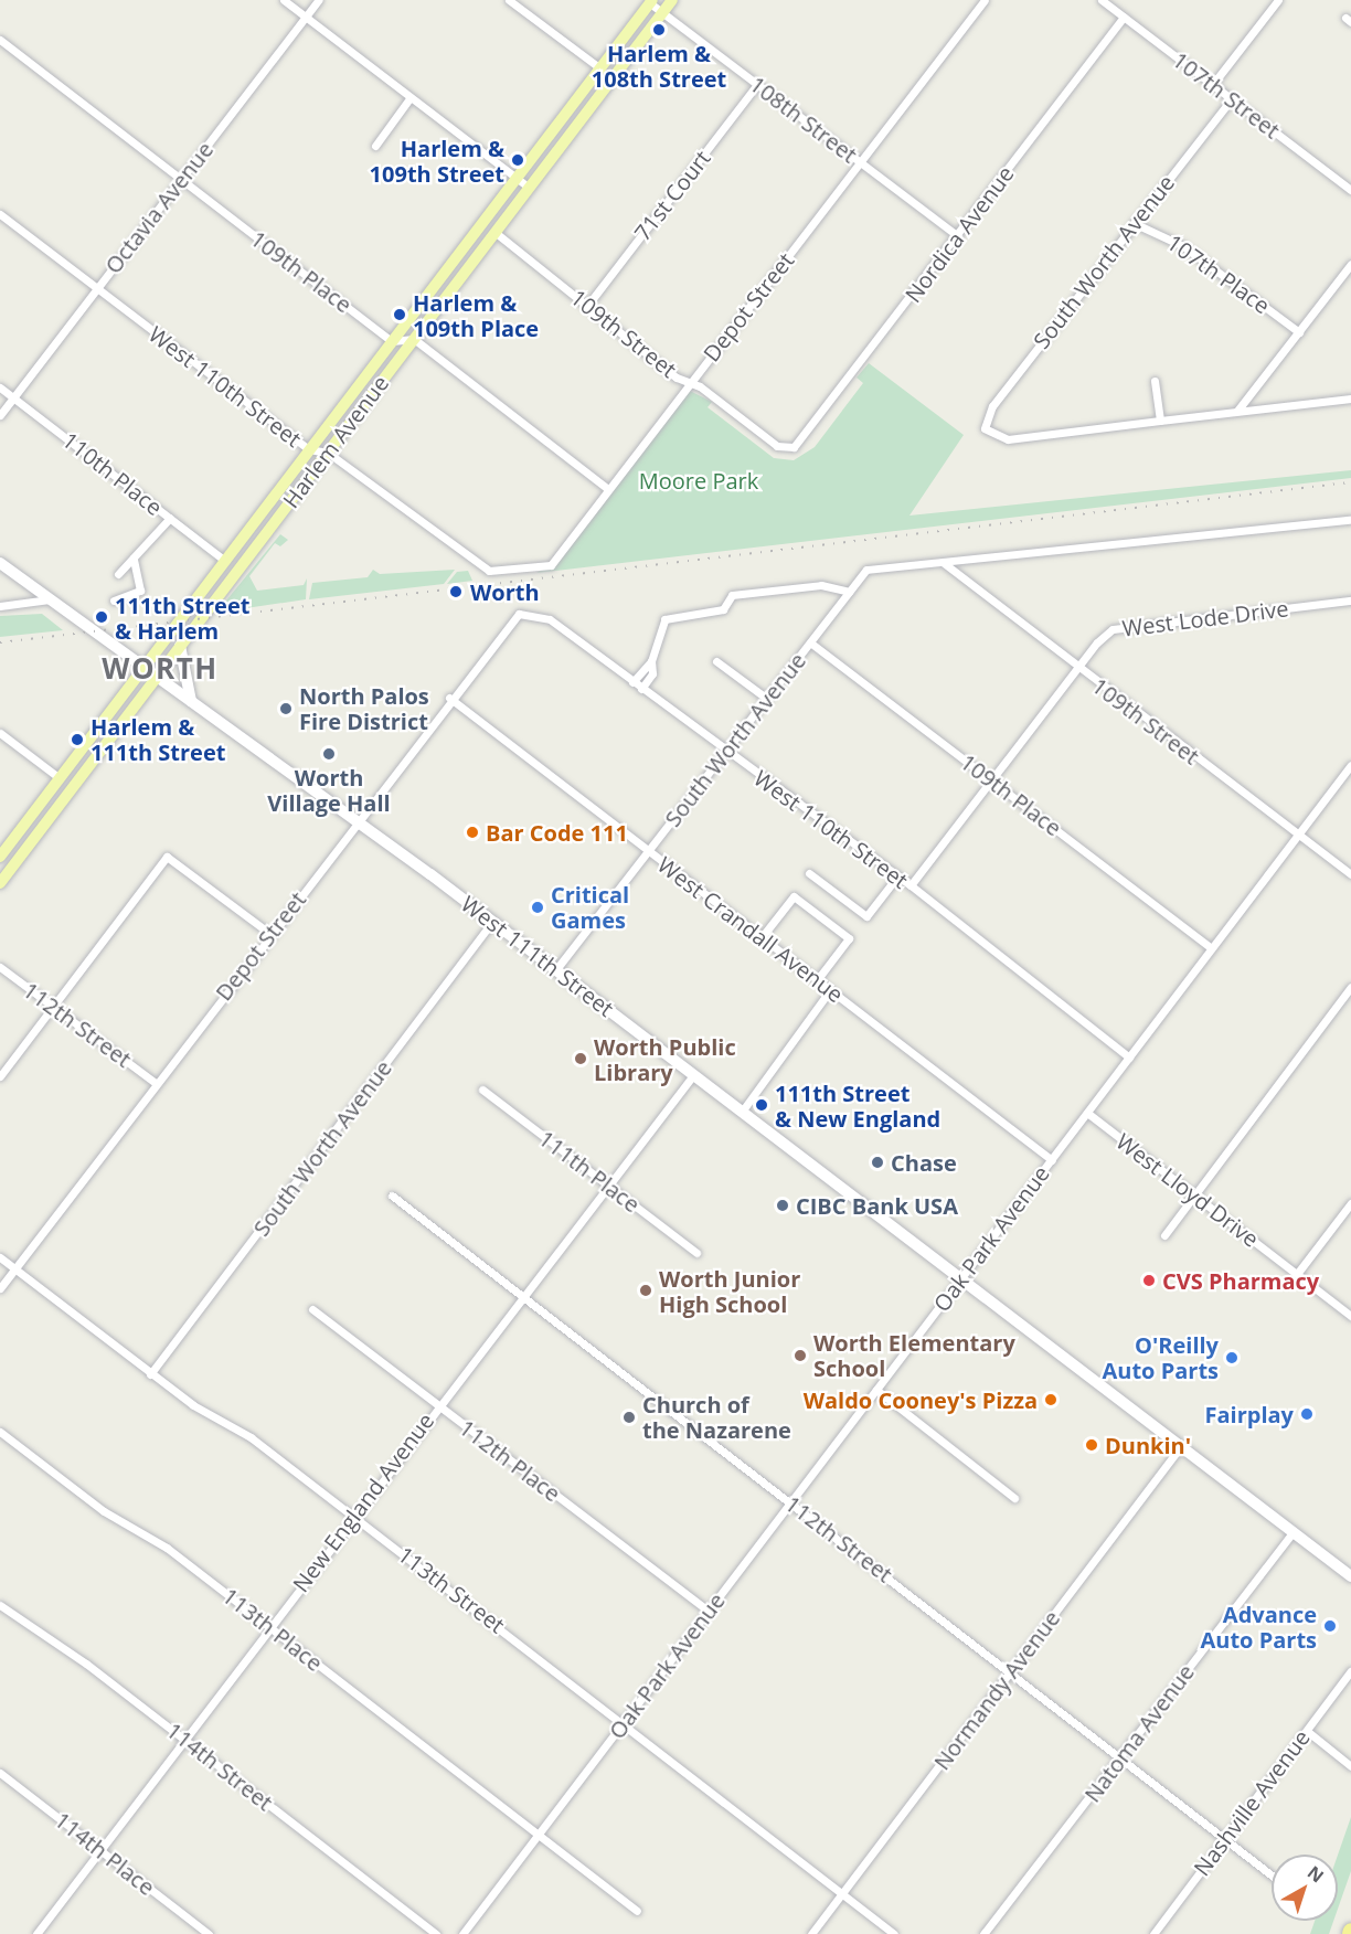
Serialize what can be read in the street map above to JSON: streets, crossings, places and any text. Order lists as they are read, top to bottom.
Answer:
{
  "streets": {
    "main road": ["Harlem Avenue", "West 111th Street"],
    "street": [
      "107th Street",
      "108th Street",
      "71st Court",
      "Octavia Avenue",
      "Nordica Avenue",
      "South Worth Avenue",
      "109th Place",
      "107th Place",
      "Depot Street",
      "109th Street",
      "West 110th Street",
      "110th Place",
      "West Lode Drive",
      "West Crandall Avenue",
      "112th Street",
      "111th Place",
      "West Lloyd Drive",
      "Oak Park Avenue",
      "112th Place",
      "New England Avenue",
      "113th Street",
      "113th Place",
      "Normandy Avenue",
      "Natoma Avenue",
      "114th Street",
      "Nashville Avenue",
      "114th Place"
    ]
  },
  "crossings": [
    ["107th Street", "Nordica Avenue"],
    ["107th Street", "South Worth Avenue"],
    ["108th Street", "71st Court"],
    ["108th Street", "Nordica Avenue"],
    ["108th Street", "Depot Street"],
    ["108th Street", "Harlem Avenue"],
    ["71st Court", "109th Street"],
    ["Octavia Avenue", "109th Place"],
    ["Octavia Avenue", "West 110th Street"],
    ["Octavia Avenue", "110th Place"],
    ["Nordica Avenue", "109th Street"],
    ["South Worth Avenue", "109th Place"],
    ["South Worth Avenue", "107th Place"],
    ["South Worth Avenue", "109th Street"],
    ["South Worth Avenue", "West 110th Street"],
    ["South Worth Avenue", "West Crandall Avenue"],
    ["South Worth Avenue", "West 111th Street"],
    ["South Worth Avenue", "113th Street"],
    ["109th Place", "Harlem Avenue"],
    ["109th Place", "Oak Park Avenue"],
    ["Depot Street", "109th Street"],
    ["Depot Street", "West 110th Street"],
    ["Depot Street", "West Crandall Avenue"],
    ["Depot Street", "West 111th Street"],
    ["Depot Street", "112th Street"],
    ["Depot Street", "113th Street"],
    ["109th Street", "Harlem Avenue"],
    ["109th Street", "West Lode Drive"],
    ["109th Street", "Oak Park Avenue"],
    ["West 110th Street", "Harlem Avenue"],
    ["West 110th Street", "Oak Park Avenue"],
    ["Harlem Avenue", "110th Place"],
    ["Harlem Avenue", "West 111th Street"],
    ["West Crandall Avenue", "Oak Park Avenue"],
    ["West 111th Street", "Oak Park Avenue"],
    ["West 111th Street", "New England Avenue"],
    ["West 111th Street", "Normandy Avenue"],
    ["West 111th Street", "Natoma Avenue"],
    ["112th Street", "Oak Park Avenue"],
    ["112th Street", "New England Avenue"],
    ["112th Street", "Normandy Avenue"],
    ["112th Street", "Natoma Avenue"],
    ["112th Street", "Nashville Avenue"],
    ["111th Place", "New England Avenue"],
    ["West Lloyd Drive", "Oak Park Avenue"],
    ["Oak Park Avenue", "112th Place"],
    ["Oak Park Avenue", "113th Street"],
    ["Oak Park Avenue", "113th Place"],
    ["112th Place", "New England Avenue"],
    ["New England Avenue", "113th Street"],
    ["New England Avenue", "113th Place"],
    ["New England Avenue", "114th Street"],
    ["New England Avenue", "114th Place"],
    ["113th Street", "Normandy Avenue"]
  ],
  "districts": ["WORTH"],
  "parks": ["Moore Park"],
  "places": [
    "Harlem & 108th Street",
    "Harlem & 109th Street",
    "Harlem & 109th Place",
    "Worth",
    "111th Street & Harlem",
    "North Palos Fire District",
    "Harlem & 111th Street",
    "Worth Village Hall",
    "Bar Code 111",
    "Critical Games",
    "Worth Public Library",
    "111th Street & New England",
    "Chase",
    "CIBC Bank USA",
    "CVS Pharmacy",
    "Worth Junior High School",
    "Worth Elementary School",
    "O'Reilly Auto Parts",
    "Waldo Cooney's Pizza",
    "Fairplay",
    "Church of the Nazarene",
    "Dunkin'",
    "Advance Auto Parts"
  ],
  "north": "top right"
}
